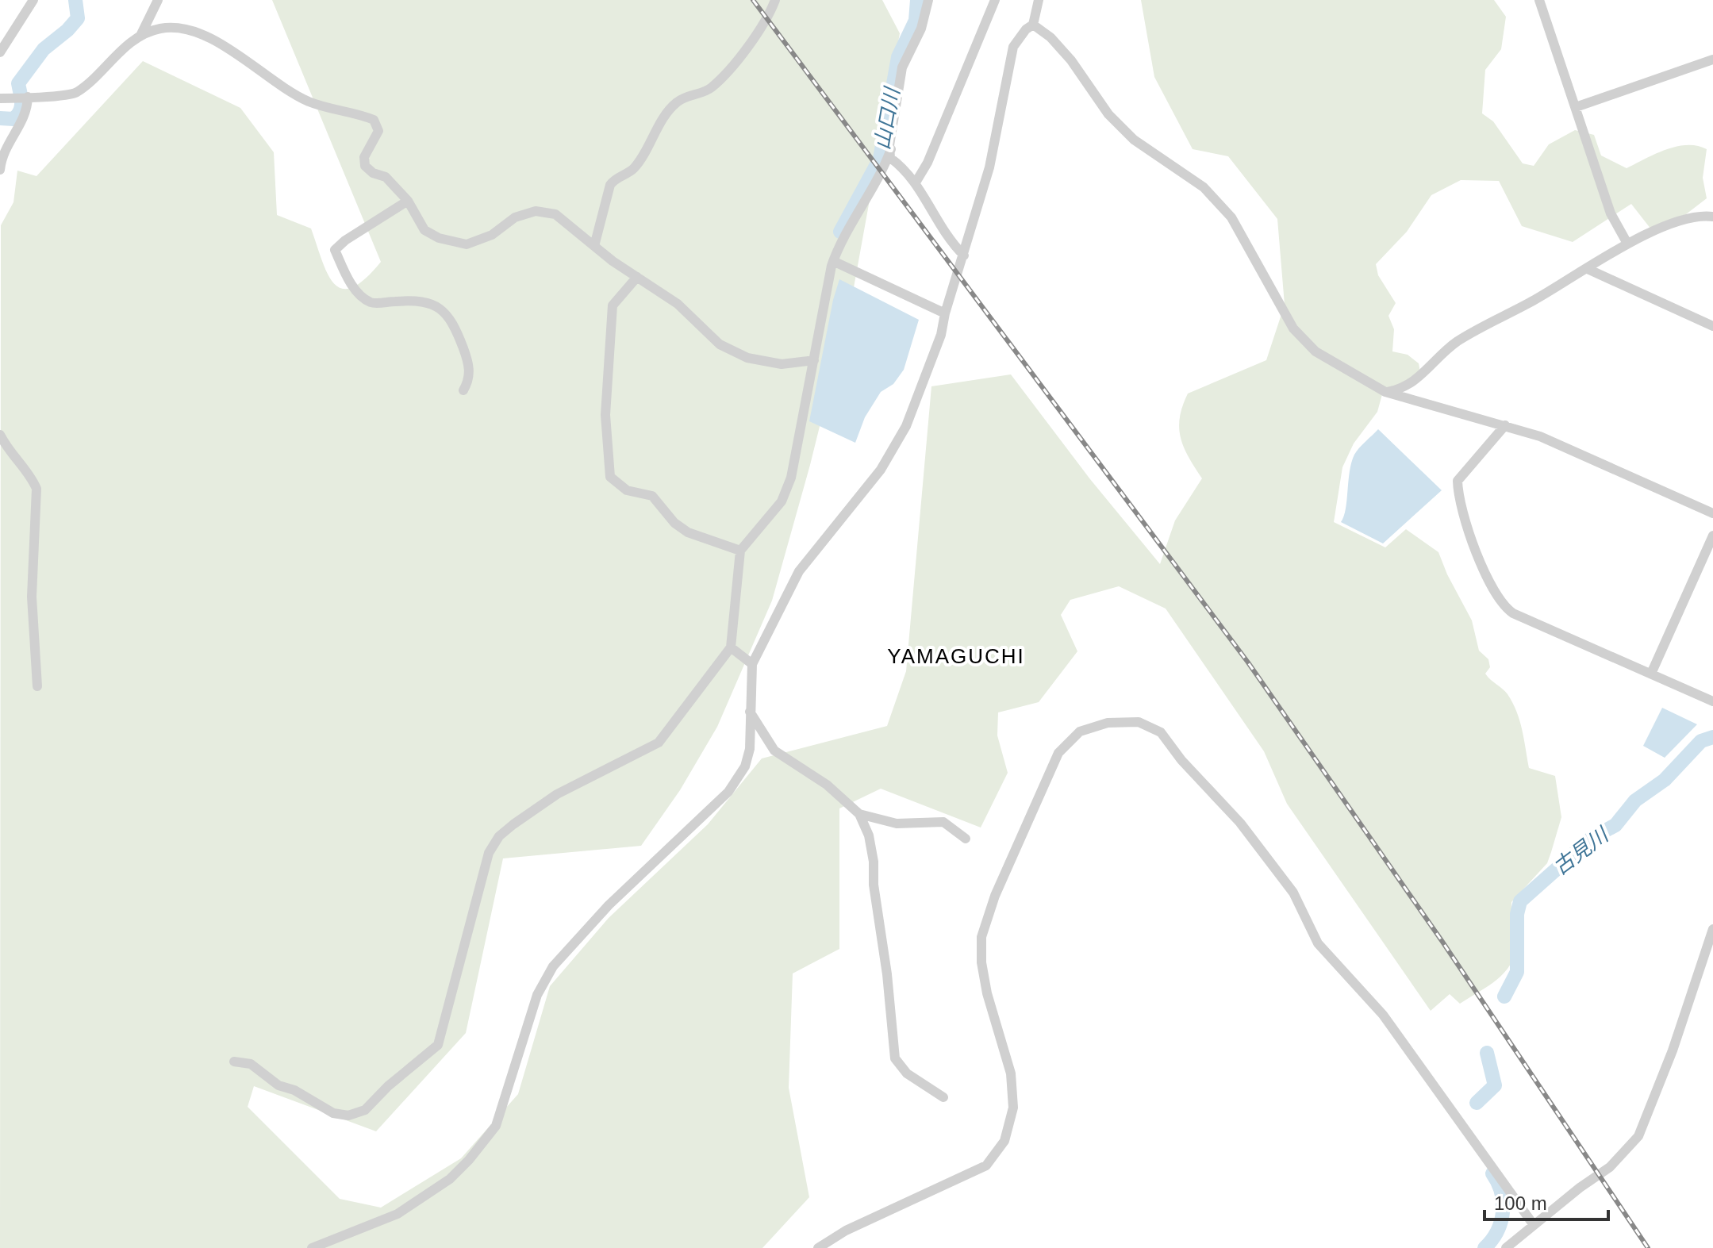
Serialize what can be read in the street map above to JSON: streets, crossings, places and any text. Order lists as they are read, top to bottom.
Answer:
{
  "districts": ["YAMAGUCHI"],
  "water": ["山口川", "古見川"],
  "scale_bar": "100 m"
}
